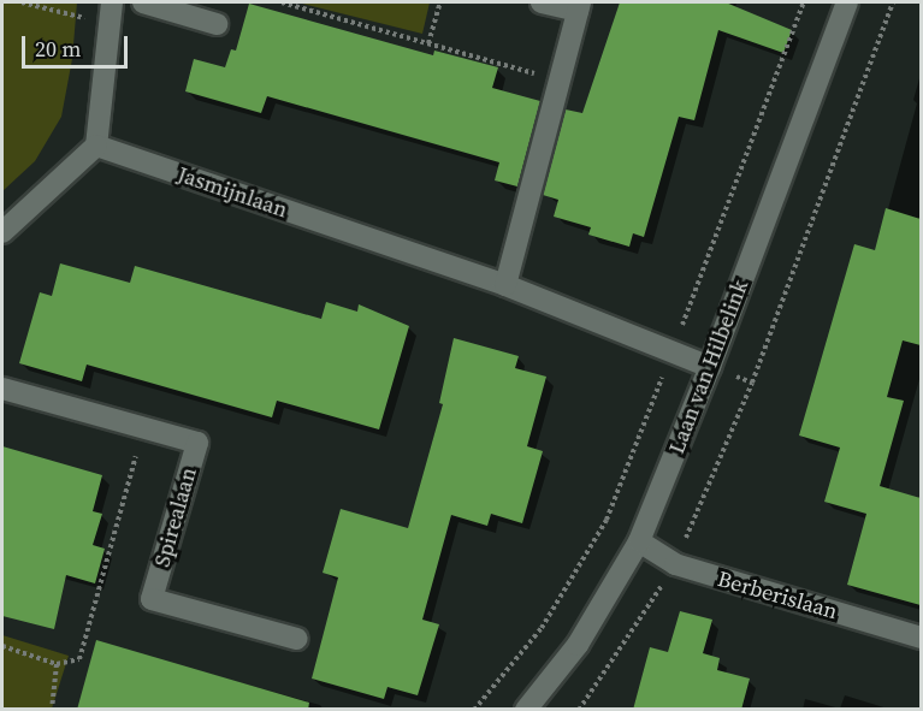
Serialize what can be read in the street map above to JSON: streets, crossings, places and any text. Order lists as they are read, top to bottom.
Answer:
{
  "streets": {
    "street": [
      "Jasmijnlaan",
      "Laan van Hilbelink",
      "Spirealaan",
      "Berberislaan"
    ]
  },
  "crossings": [
    ["Jasmijnlaan", "Laan van Hilbelink"],
    ["Laan van Hilbelink", "Berberislaan"]
  ],
  "scale_bar": "20 m"
}
